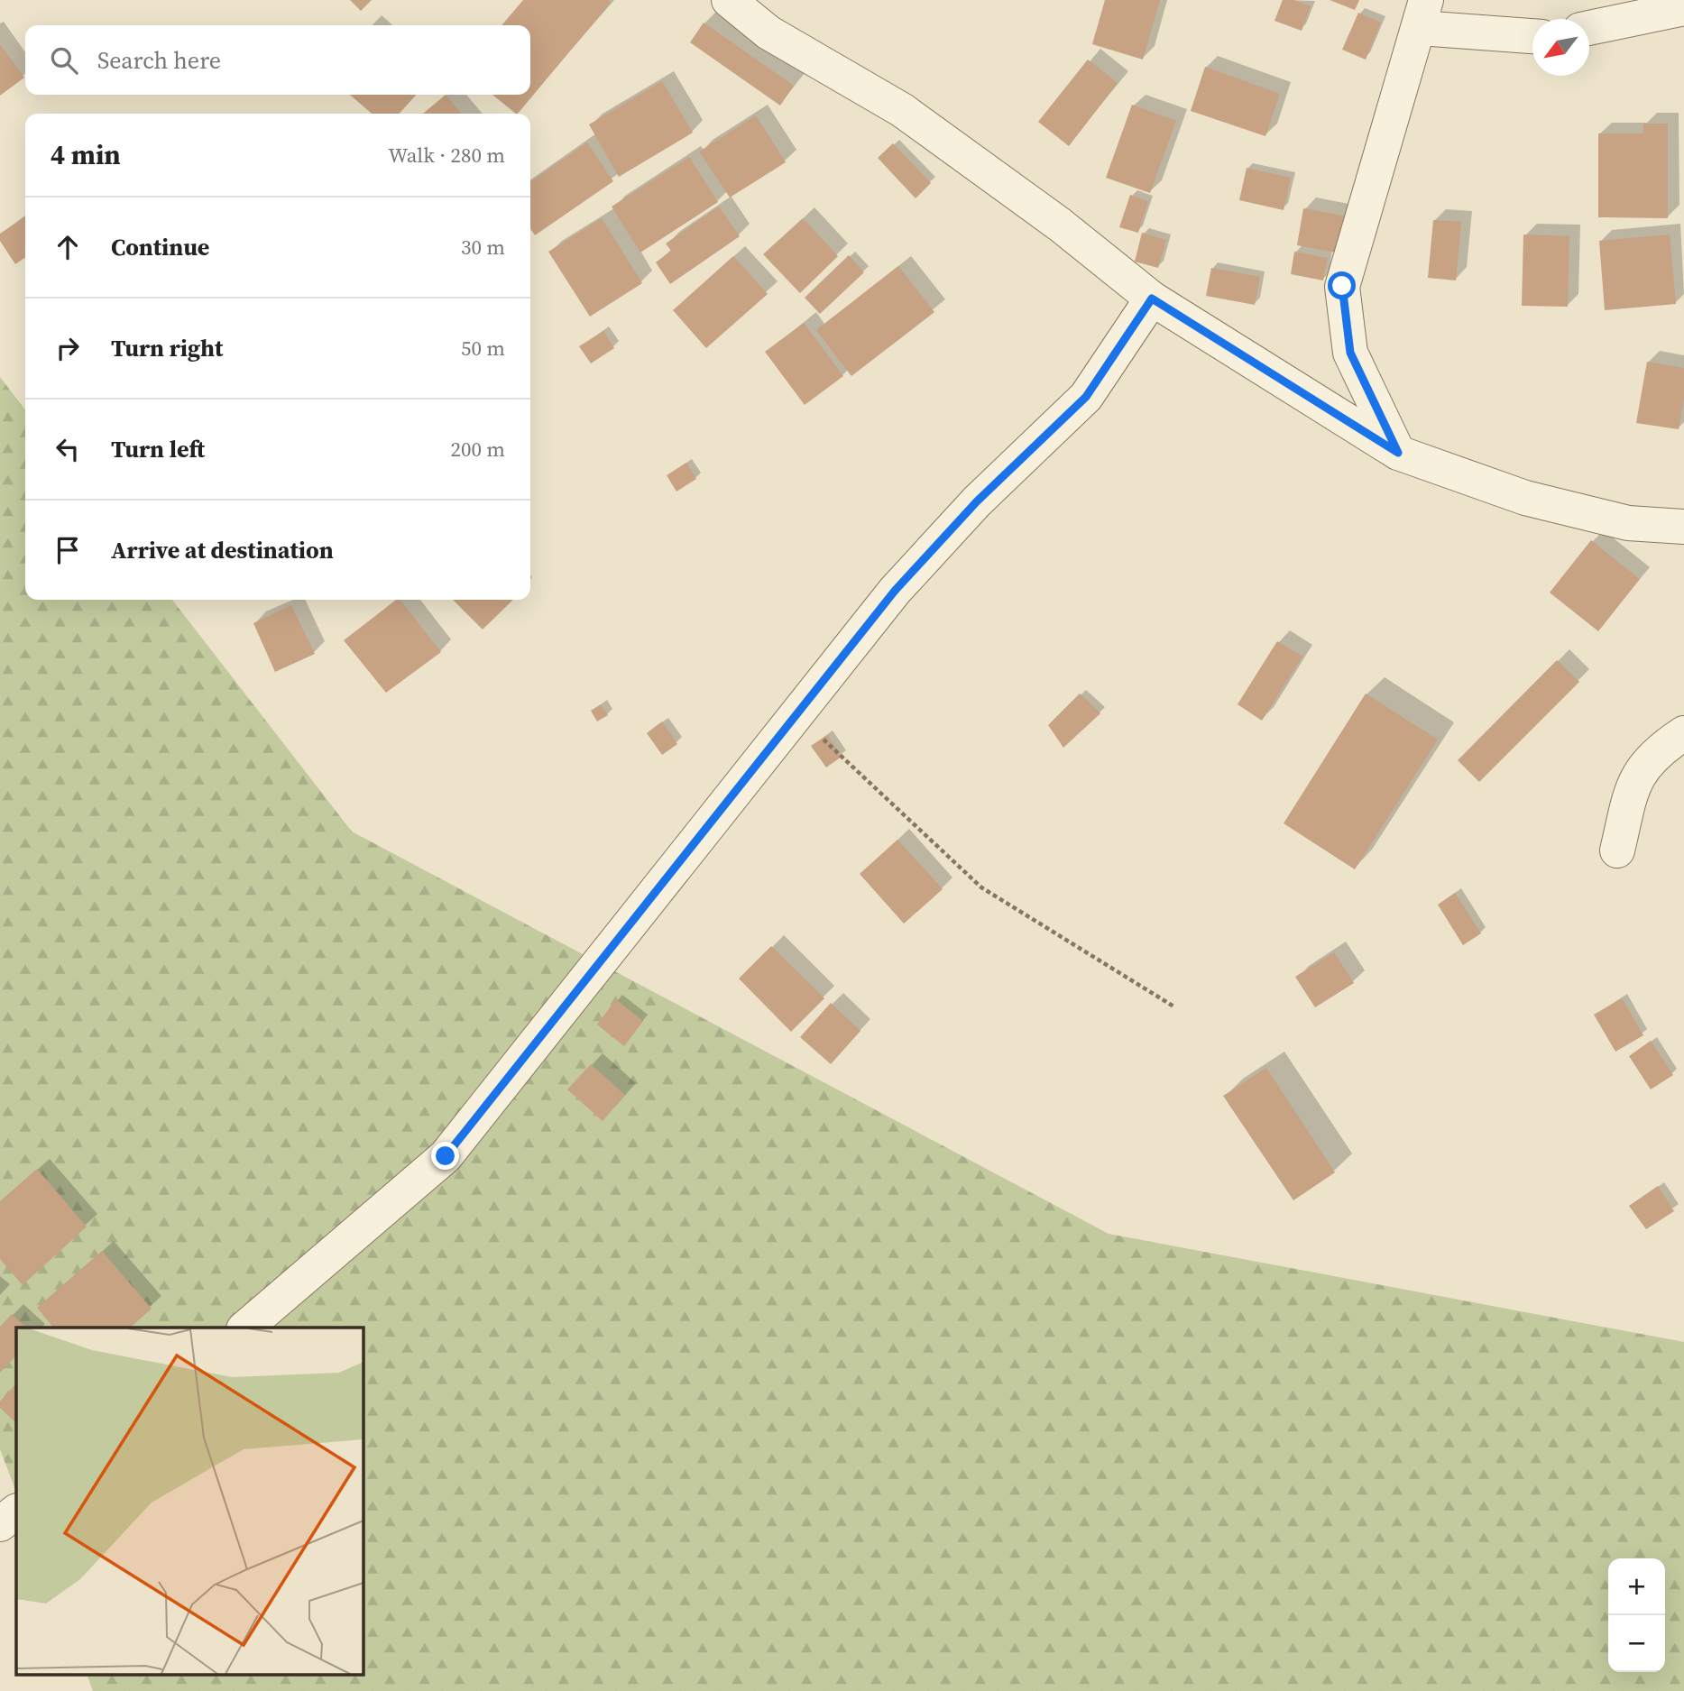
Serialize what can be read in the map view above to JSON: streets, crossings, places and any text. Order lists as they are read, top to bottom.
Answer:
{
  "north": "bottom left",
  "page": {
    "search": "Search here",
    "heading": ["4 min", "Walk · 280 m"],
    "list": [
      ["Continue", "30 m"],
      ["Turn right", "50 m"],
      ["Turn left", "200 m"],
      "Arrive at destination"
    ],
    "map_buttons": ["+", "−"]
  }
}
